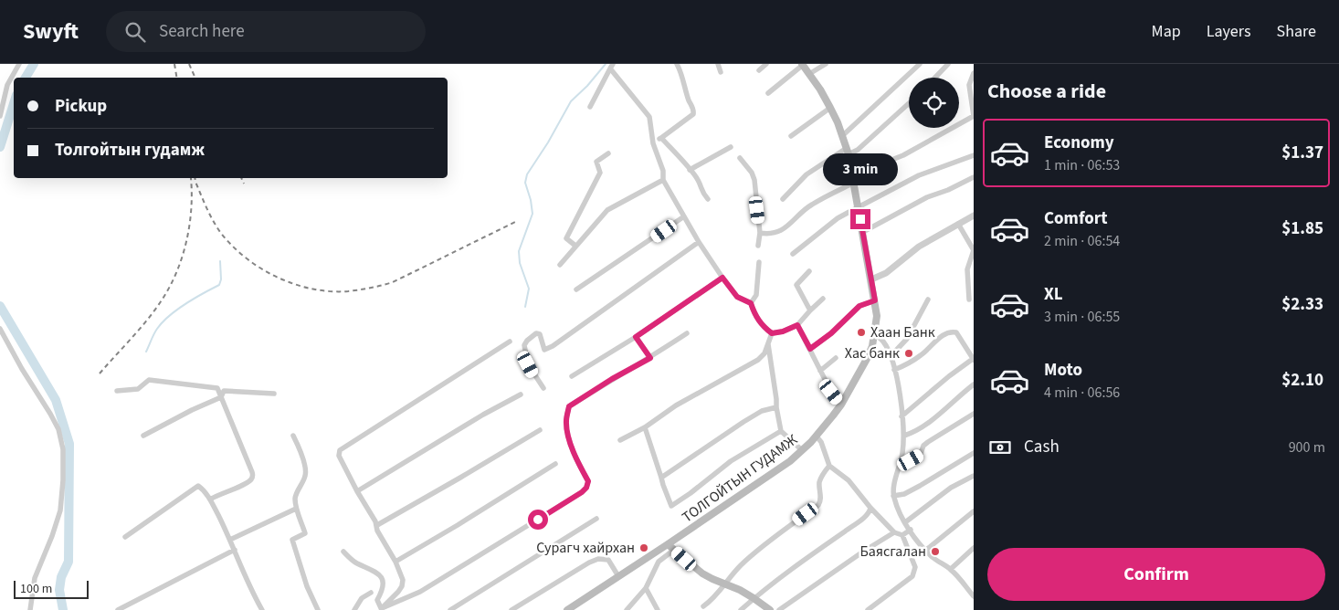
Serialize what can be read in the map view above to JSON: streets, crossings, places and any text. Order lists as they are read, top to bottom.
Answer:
{
  "streets": {
    "main road": ["ТОЛГОЙТЫН ГУДАМЖ"]
  },
  "places": [
    "Хаан Банк",
    "Хас банк",
    "Сурагч хайрхан",
    "Баясгалан"
  ],
  "scale_bar": "100 m",
  "page": {
    "header": "Swyft",
    "search": "Search here",
    "nav": ["Map", "Layers", "Share"],
    "heading": "Choose a ride",
    "banner": ["Pickup", "Толгойтын гудамж"],
    "list": [
      {
        "name": "Economy",
        "note": "1 min · 06:53",
        "value": "$1.37"
      },
      {
        "name": "Comfort",
        "note": "2 min · 06:54",
        "value": "$1.85"
      },
      {
        "name": "XL",
        "note": "3 min · 06:55",
        "value": "$2.33"
      },
      {
        "name": "Moto",
        "note": "4 min · 06:56",
        "value": "$2.10"
      }
    ],
    "bubble": "3 min",
    "pay": ["Cash", "900 m"],
    "buttons": "Confirm",
    "scale": "100 m"
  }
}
